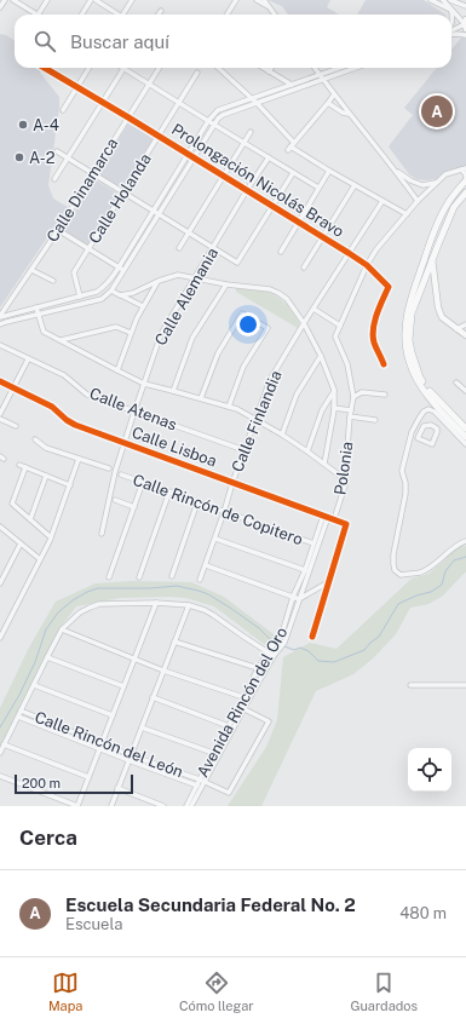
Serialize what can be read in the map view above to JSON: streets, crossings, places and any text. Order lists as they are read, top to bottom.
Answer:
{
  "streets": {
    "street": [
      "Prolongación Nicolás Bravo",
      "Calle Dinamarca",
      "Calle Holanda",
      "Calle Alemania",
      "Calle Atenas",
      "Calle Finlandia",
      "Calle Lisboa",
      "Polonia",
      "Calle Rincón de Copitero",
      "Avenida Rincón del Oro",
      "Calle Rincón del León"
    ]
  },
  "crossings": [
    ["Prolongación Nicolás Bravo", "Calle Dinamarca"],
    ["Prolongación Nicolás Bravo", "Calle Holanda"],
    ["Prolongación Nicolás Bravo", "Calle Alemania"],
    ["Prolongación Nicolás Bravo", "Calle Finlandia"],
    ["Calle Alemania", "Calle Atenas"],
    ["Calle Alemania", "Calle Lisboa"],
    ["Calle Atenas", "Calle Finlandia"],
    ["Calle Finlandia", "Calle Lisboa"],
    ["Calle Finlandia", "Calle Rincón de Copitero"],
    ["Calle Lisboa", "Polonia"],
    ["Calle Lisboa", "Avenida Rincón del Oro"],
    ["Calle Rincón de Copitero", "Avenida Rincón del Oro"],
    ["Avenida Rincón del Oro", "Calle Rincón del León"]
  ],
  "places": ["A-4", "A-2"],
  "scale_bar": "200 m",
  "page": {
    "search": "Buscar aquí",
    "pins": "A",
    "scale": "200 m",
    "heading": "Cerca",
    "list": [
      {
        "mark": "A",
        "name": "Escuela Secundaria Federal No. 2",
        "note": "Escuela",
        "value": "480 m"
      }
    ],
    "nav": ["Mapa", "Cómo llegar", "Guardados"]
  }
}
